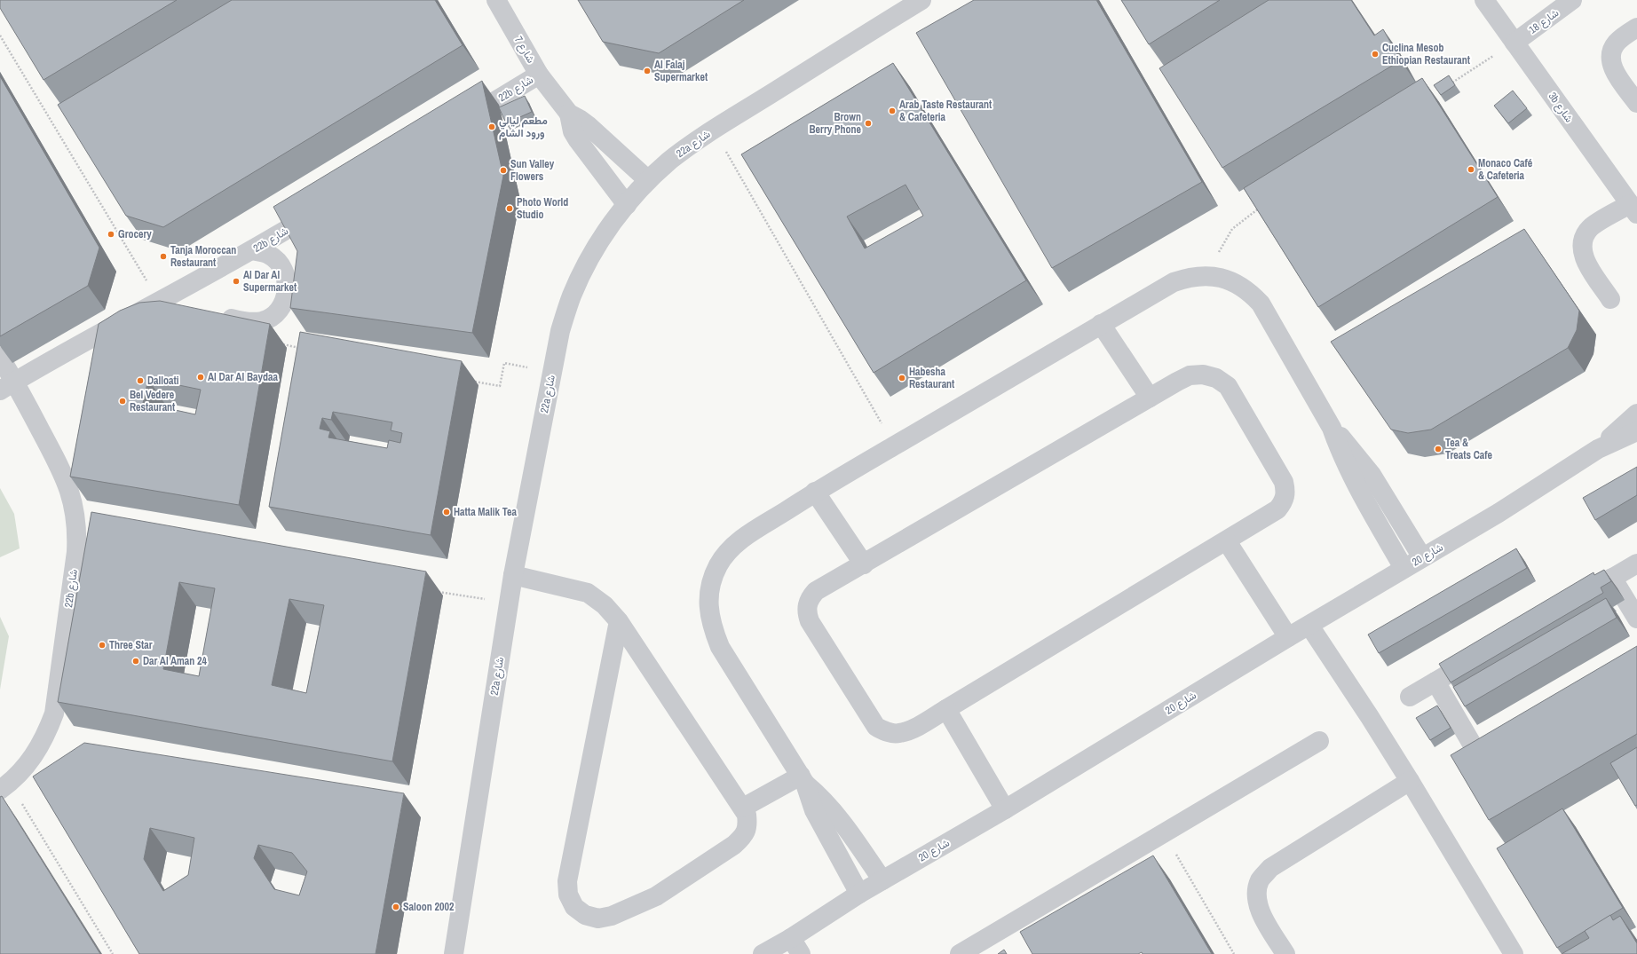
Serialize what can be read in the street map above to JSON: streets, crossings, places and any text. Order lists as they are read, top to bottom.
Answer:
{
  "streets": {
    "street": [
      "شارع 18",
      "شارع 7",
      "22b شارع",
      "3b شارع",
      "22a شارع",
      "شارع 20"
    ]
  },
  "crossings": [
    ["شارع 18", "3b شارع"],
    ["شارع 7", "22b شارع"],
    ["شارع 7", "22a شارع"]
  ],
  "places": [
    "CucIina Mesob Ethiopian Restaurant",
    "Al Falaj Supermarket",
    "Arab Taste Restaurant & Cafeteria",
    "Brown Berry Phone",
    "مطعم ليالي ورود الشام",
    "Monaco Café & Cafeteria",
    "Sun Valley Flowers",
    "Photo World Studio",
    "Grocery",
    "Tanja Moroccan Restaurant",
    "Al Dar Al Supermarket",
    "Al Dar Al Baydaa",
    "Habesha Restaurant",
    "Dalloati",
    "Bel Vedere Restaurant",
    "Tea & Treats Cafe",
    "Hatta Malik Tea",
    "Three Star",
    "Dar Al Aman 24",
    "Saloon 2002"
  ]
}
